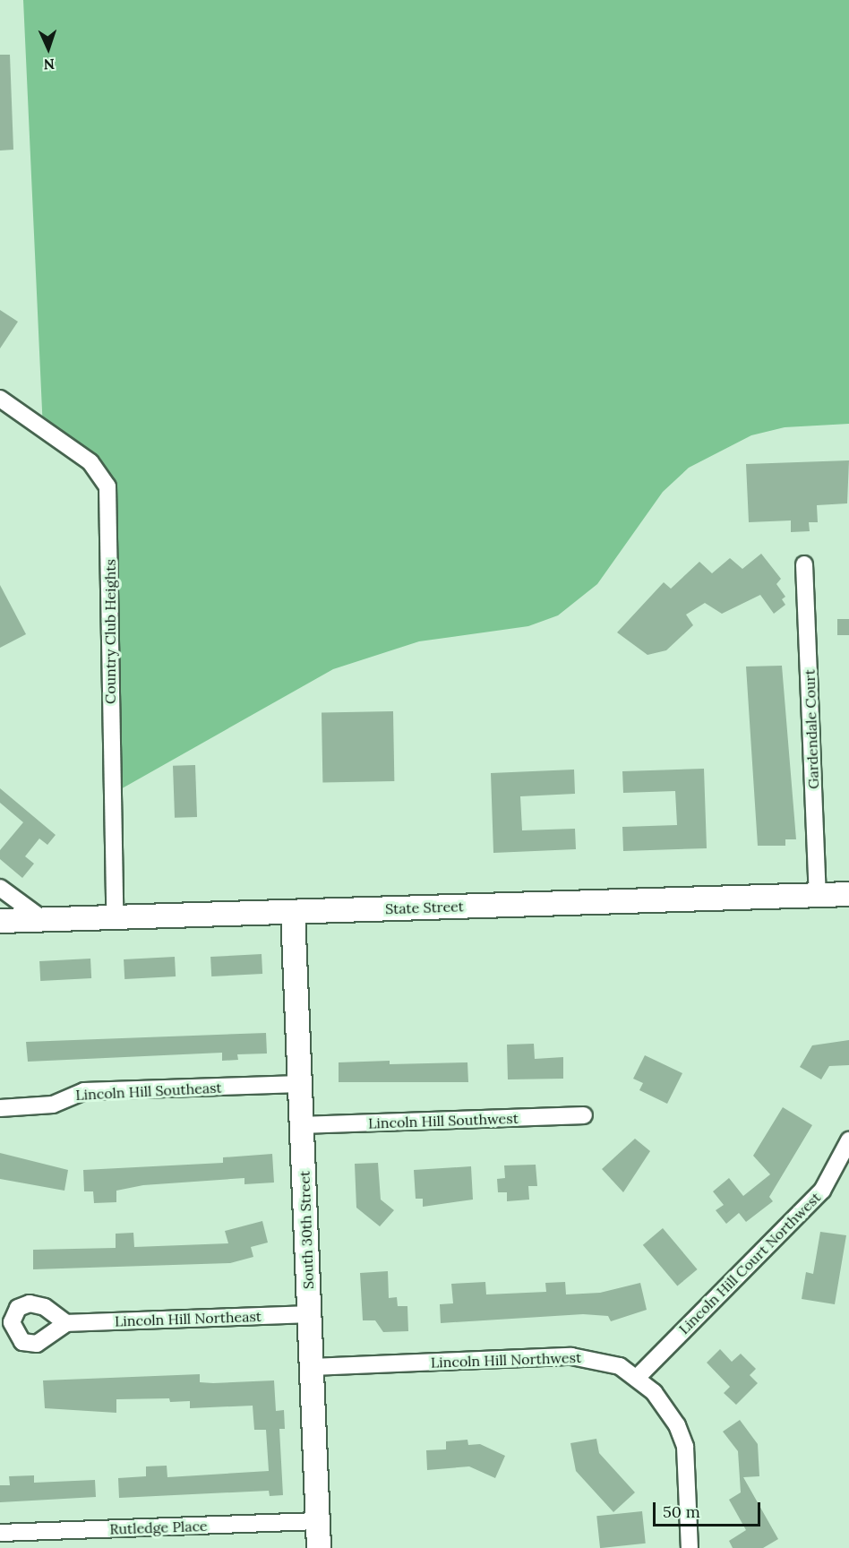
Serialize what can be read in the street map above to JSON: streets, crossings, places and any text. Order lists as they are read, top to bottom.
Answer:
{
  "streets": {
    "main road": ["State Street", "South 30th Street"],
    "street": [
      "Country Club Heights",
      "Gardendale Court",
      "Lincoln Hill Southeast",
      "Lincoln Hill Southwest",
      "Lincoln Hill Court Northwest",
      "Lincoln Hill Northeast",
      "Lincoln Hill Northwest",
      "Rutledge Place"
    ]
  },
  "crossings": [
    ["Country Club Heights", "State Street"],
    ["Gardendale Court", "State Street"],
    ["State Street", "South 30th Street"],
    ["Lincoln Hill Southeast", "South 30th Street"],
    ["Lincoln Hill Southwest", "South 30th Street"],
    ["South 30th Street", "Lincoln Hill Northeast"],
    ["South 30th Street", "Lincoln Hill Northwest"],
    ["South 30th Street", "Rutledge Place"],
    ["Lincoln Hill Court Northwest", "Lincoln Hill Northwest"]
  ],
  "scale_bar": "50 m",
  "north": "bottom"
}
